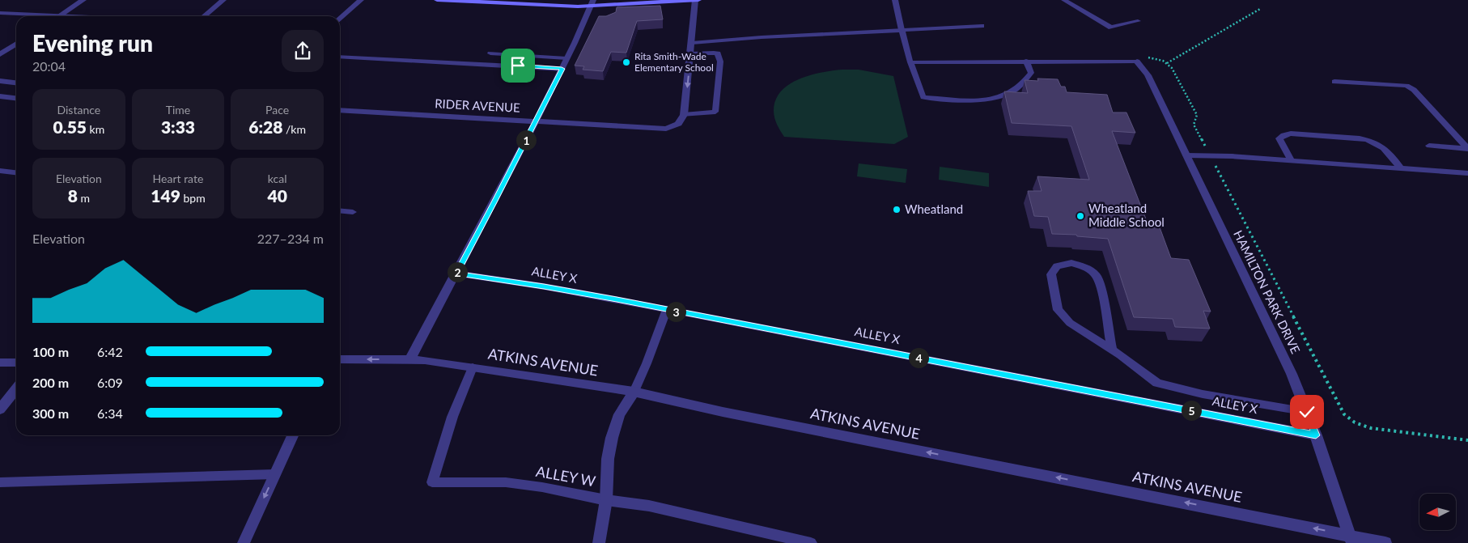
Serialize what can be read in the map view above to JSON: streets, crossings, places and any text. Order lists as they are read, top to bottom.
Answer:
{
  "streets": {
    "street": ["RIDER AVENUE", "HAMILTON PARK DRIVE", "ATKINS AVENUE"],
    "lane": ["ALLEY X", "ALLEY W"]
  },
  "crossings": [
    ["ALLEY X", "HAMILTON PARK DRIVE"],
    ["HAMILTON PARK DRIVE", "ATKINS AVENUE"],
    ["ATKINS AVENUE", "ALLEY W"]
  ],
  "one_way": ["ATKINS AVENUE"],
  "places": ["Rita Smith-Wade Elementary School", "Wheatland", "Wheatland Middle School"],
  "north": "left",
  "page": {
    "heading": ["Evening run", "20:04"],
    "stats": [
      ["Distance", "0.55 km"],
      ["Time", "3:33"],
      ["Pace", "6:28 /km"],
      ["Elevation", "8 m"],
      ["Heart rate", "149 bpm"],
      ["kcal", "40"]
    ],
    "pins": [
      "1",
      "2",
      "3",
      "4",
      "5"
    ],
    "chart": ["Elevation", "227–234 m"],
    "list": [
      {
        "name": "100 m",
        "note": "6:42"
      },
      {
        "name": "200 m",
        "note": "6:09"
      },
      {
        "name": "300 m",
        "note": "6:34"
      }
    ]
  }
}
